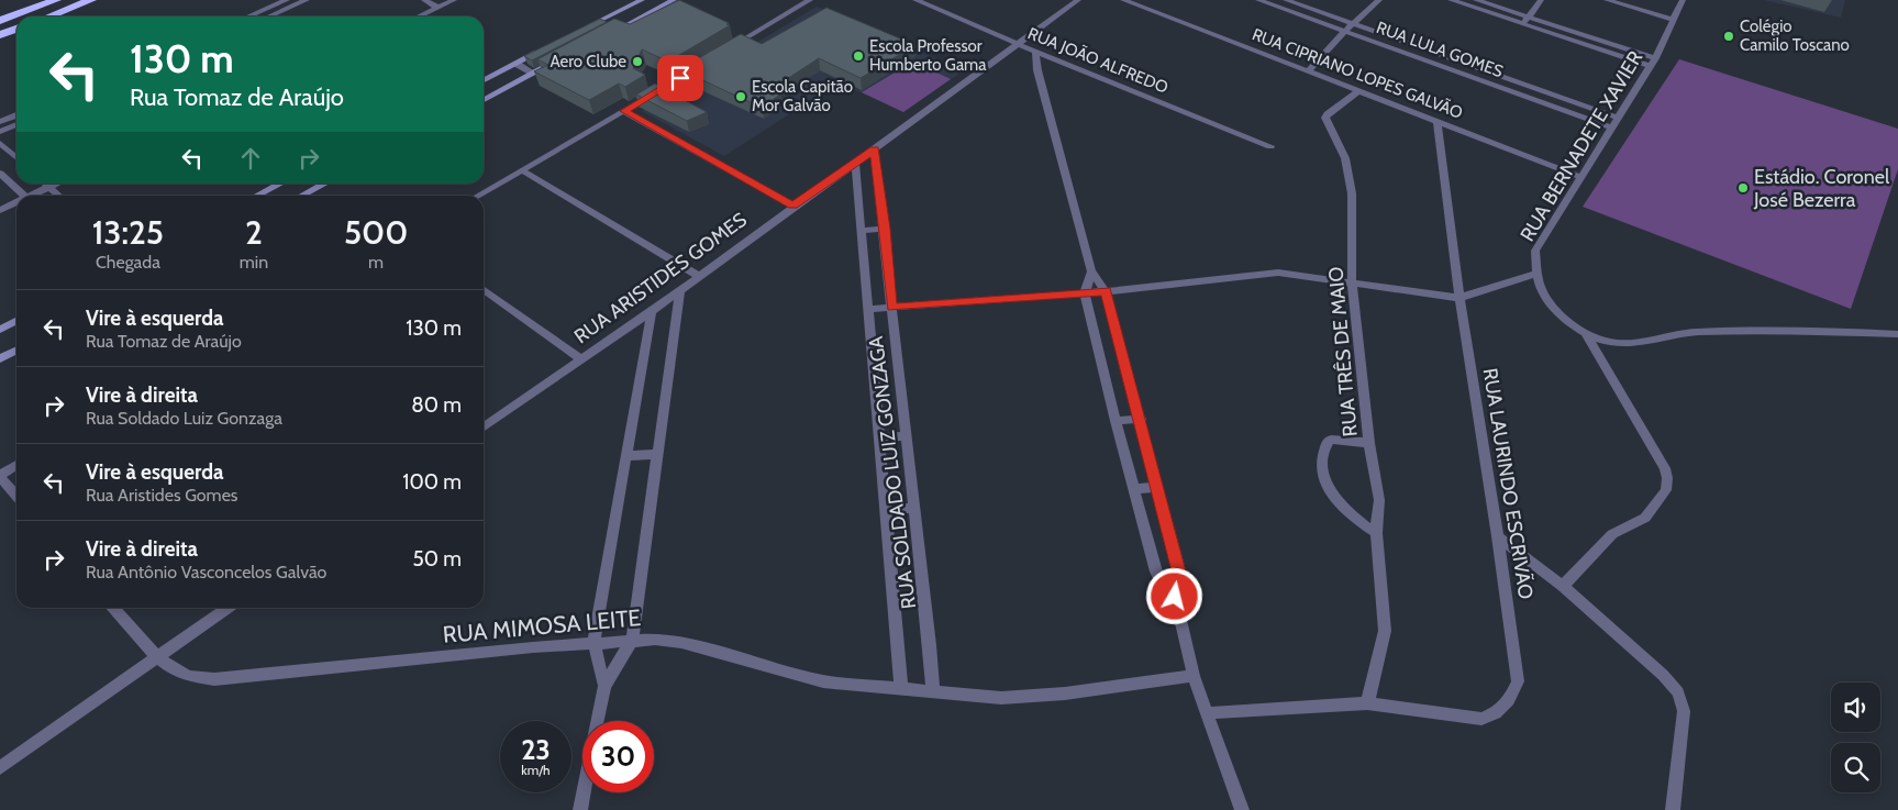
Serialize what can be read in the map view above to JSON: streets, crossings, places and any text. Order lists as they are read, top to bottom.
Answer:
{
  "streets": {
    "street": [
      "RUA LULA GOMES",
      "RUA JOÃO ALFREDO",
      "RUA CIPRIANO LOPES GALVÃO",
      "RUA BERNADETE XAVIER",
      "RUA ARISTIDES GOMES",
      "RUA TRÊS DE MAIO",
      "RUA SOLDADO LUIZ GONZAGA",
      "RUA LAURINDO ESCRIVÃO",
      "RUA MIMOSA LEITE"
    ]
  },
  "crossings": [
    ["RUA LULA GOMES", "RUA BERNADETE XAVIER"],
    ["RUA JOÃO ALFREDO", "RUA ARISTIDES GOMES"],
    ["RUA CIPRIANO LOPES GALVÃO", "RUA BERNADETE XAVIER"],
    ["RUA CIPRIANO LOPES GALVÃO", "RUA TRÊS DE MAIO"],
    ["RUA CIPRIANO LOPES GALVÃO", "RUA LAURINDO ESCRIVÃO"],
    ["RUA ARISTIDES GOMES", "RUA SOLDADO LUIZ GONZAGA"],
    ["RUA TRÊS DE MAIO", "RUA LAURINDO ESCRIVÃO"],
    ["RUA SOLDADO LUIZ GONZAGA", "RUA MIMOSA LEITE"]
  ],
  "places": [
    "Colégio Camilo Toscano",
    "Escola Professor Humberto Gama",
    "Aero Clube",
    "Escola Capitão Mor Galvão",
    "Estádio. Coronel José Bezerra"
  ],
  "page": {
    "turn": ["130 m", "Rua Tomaz de Araújo"],
    "eta": [
      "13:25",
      "Chegada",
      "2",
      "min",
      "500",
      "m"
    ],
    "list": [
      {
        "name": "Vire à esquerda",
        "note": "Rua Tomaz de Araújo",
        "value": "130 m"
      },
      {
        "name": "Vire à direita",
        "note": "Rua Soldado Luiz Gonzaga",
        "value": "80 m"
      },
      {
        "name": "Vire à esquerda",
        "note": "Rua Aristides Gomes",
        "value": "100 m"
      },
      {
        "name": "Vire à direita",
        "note": "Rua Antônio Vasconcelos Galvão",
        "value": "50 m"
      }
    ],
    "speed": "23 km/h",
    "limit": "30"
  }
}
